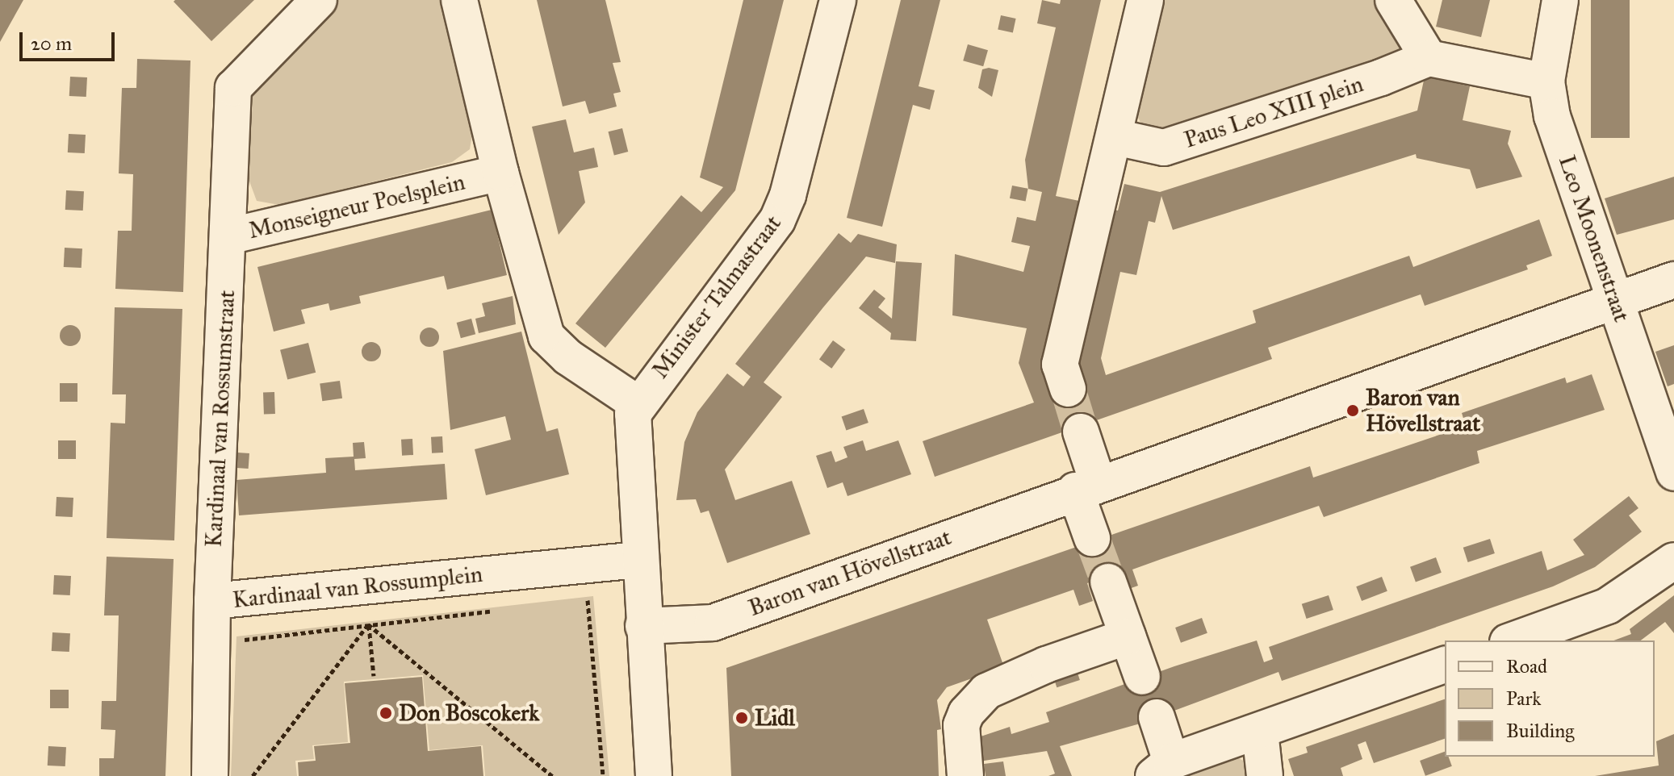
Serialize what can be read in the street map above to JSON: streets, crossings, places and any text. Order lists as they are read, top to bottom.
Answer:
{
  "streets": {
    "street": [
      "Paus Leo XIII plein",
      "Monseigneur Poelsplein",
      "Leo Moonenstraat",
      "Minister Talmastraat",
      "Kardinaal van Rossumstraat",
      "Baron van Hövellstraat",
      "Kardinaal van Rossumplein"
    ]
  },
  "crossings": [
    ["Monseigneur Poelsplein", "Kardinaal van Rossumstraat"],
    ["Leo Moonenstraat", "Baron van Hövellstraat"],
    ["Kardinaal van Rossumstraat", "Kardinaal van Rossumplein"]
  ],
  "places": ["Baron van Hövellstraat", "Don Boscokerk", "Lidl"],
  "legend": ["Road", "Park", "Building"],
  "scale_bar": "20 m"
}
